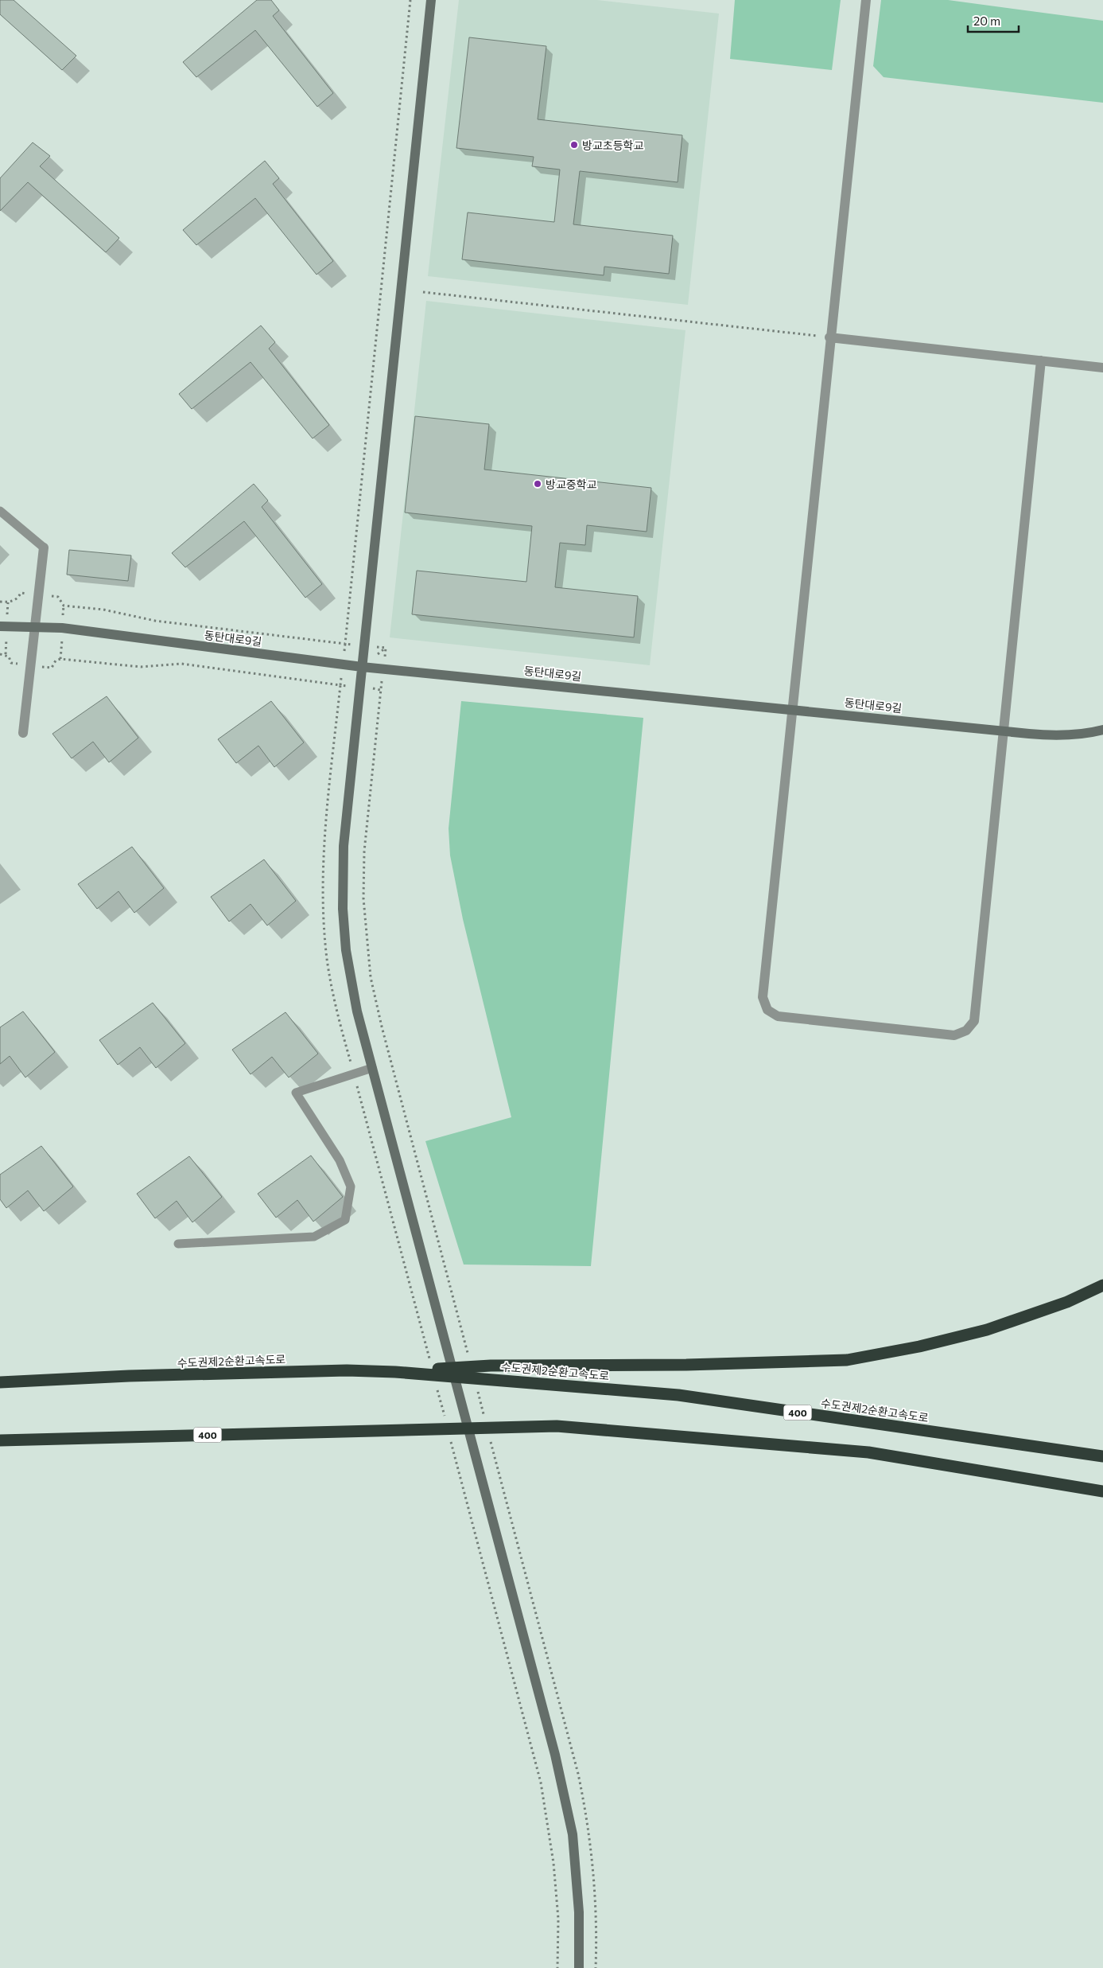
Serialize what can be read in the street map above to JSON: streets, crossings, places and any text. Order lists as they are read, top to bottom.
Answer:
{
  "streets": {
    "highway": ["수도권제2순환고속도로", "400"],
    "street": ["동탄대로9길"]
  },
  "places": ["방교초등학교", "방교중학교"],
  "scale_bar": "20 m"
}
